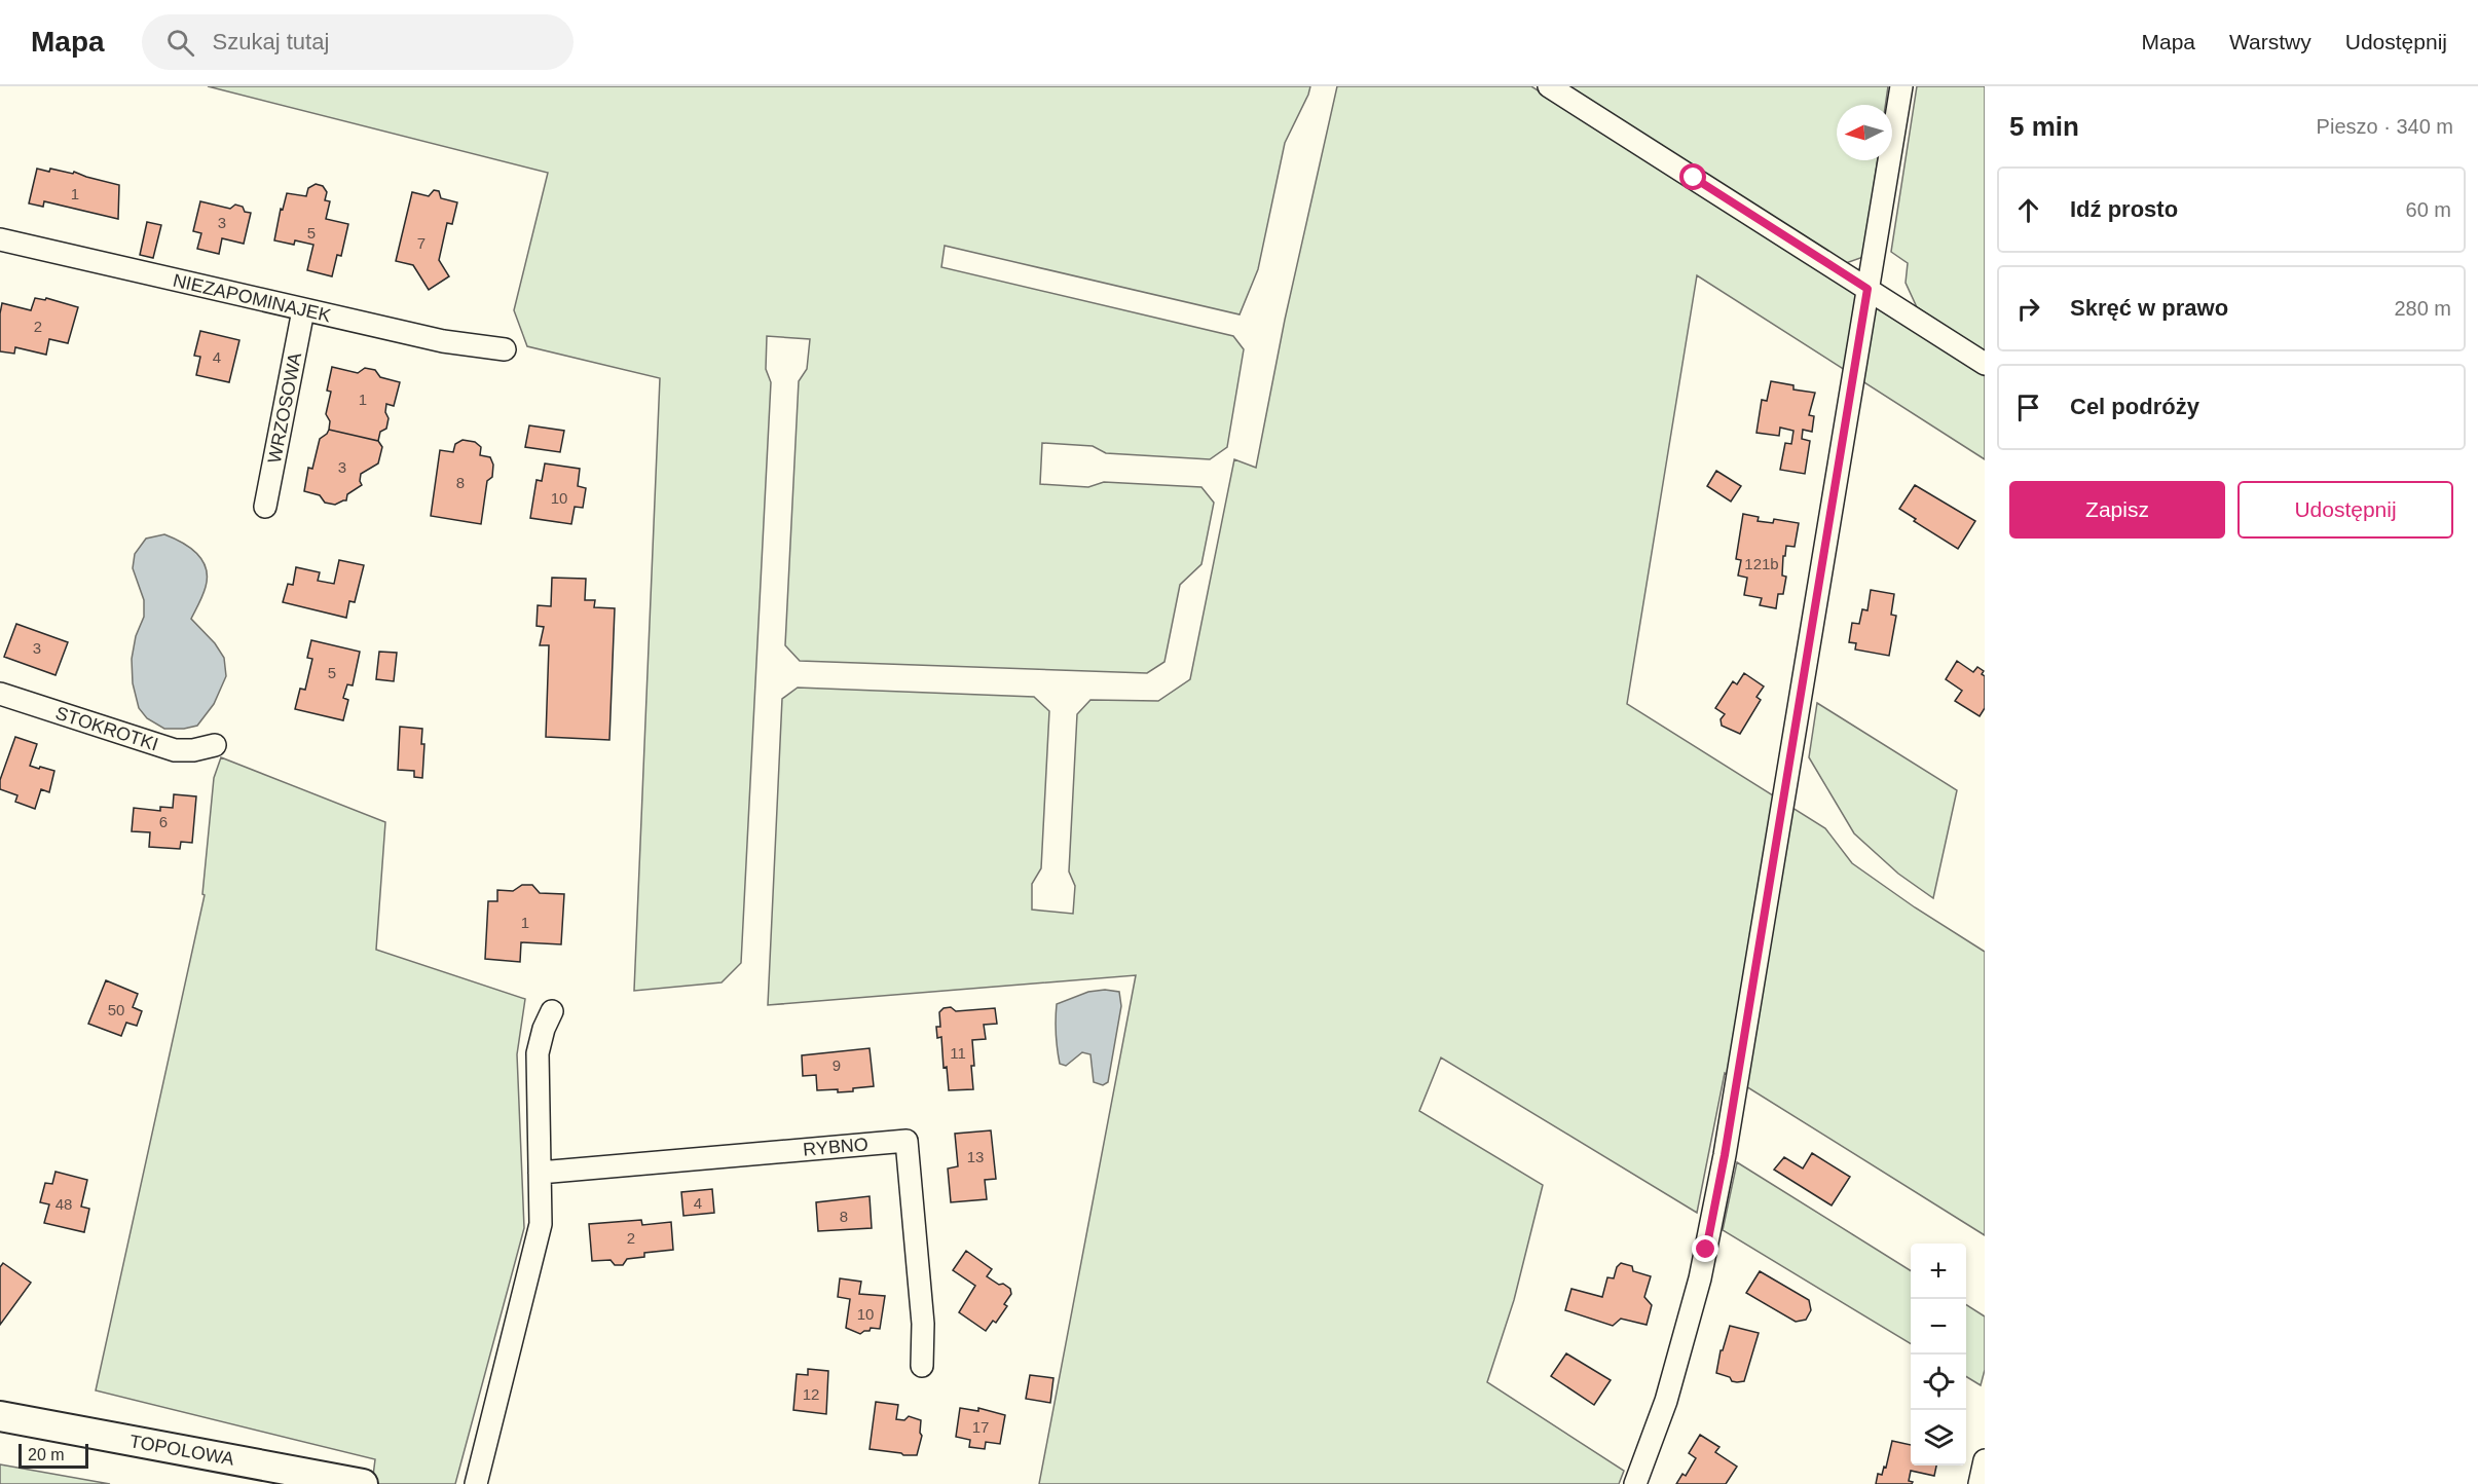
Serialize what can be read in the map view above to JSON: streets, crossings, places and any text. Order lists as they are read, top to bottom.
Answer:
{
  "streets": {
    "street": [
      "NIEZAPOMINAJEK",
      "WRZOSOWA",
      "STOKROTKI",
      "RYBNO",
      "TOPOLOWA"
    ]
  },
  "crossings": [
    ["NIEZAPOMINAJEK", "WRZOSOWA"]
  ],
  "house_numbers": [
    "1",
    "3",
    "5",
    "7",
    "2",
    "4",
    "1",
    "3",
    "8",
    "10",
    "121b",
    "3",
    "5",
    "6",
    "1",
    "50",
    "11",
    "9",
    "13",
    "4",
    "48",
    "8",
    "2",
    "10",
    "12",
    "17"
  ],
  "scale_bar": "20 m",
  "north": "left",
  "page": {
    "header": "Mapa",
    "search": "Szukaj tutaj",
    "nav": ["Mapa", "Warstwy", "Udostępnij"],
    "heading": ["5 min", "Pieszo · 340 m"],
    "list": [
      ["Idź prosto", "60 m"],
      ["Skręć w prawo", "280 m"],
      "Cel podróży"
    ],
    "buttons": ["Zapisz", "Udostępnij"],
    "map_buttons": ["+", "−"],
    "scale": "20 m"
  }
}
